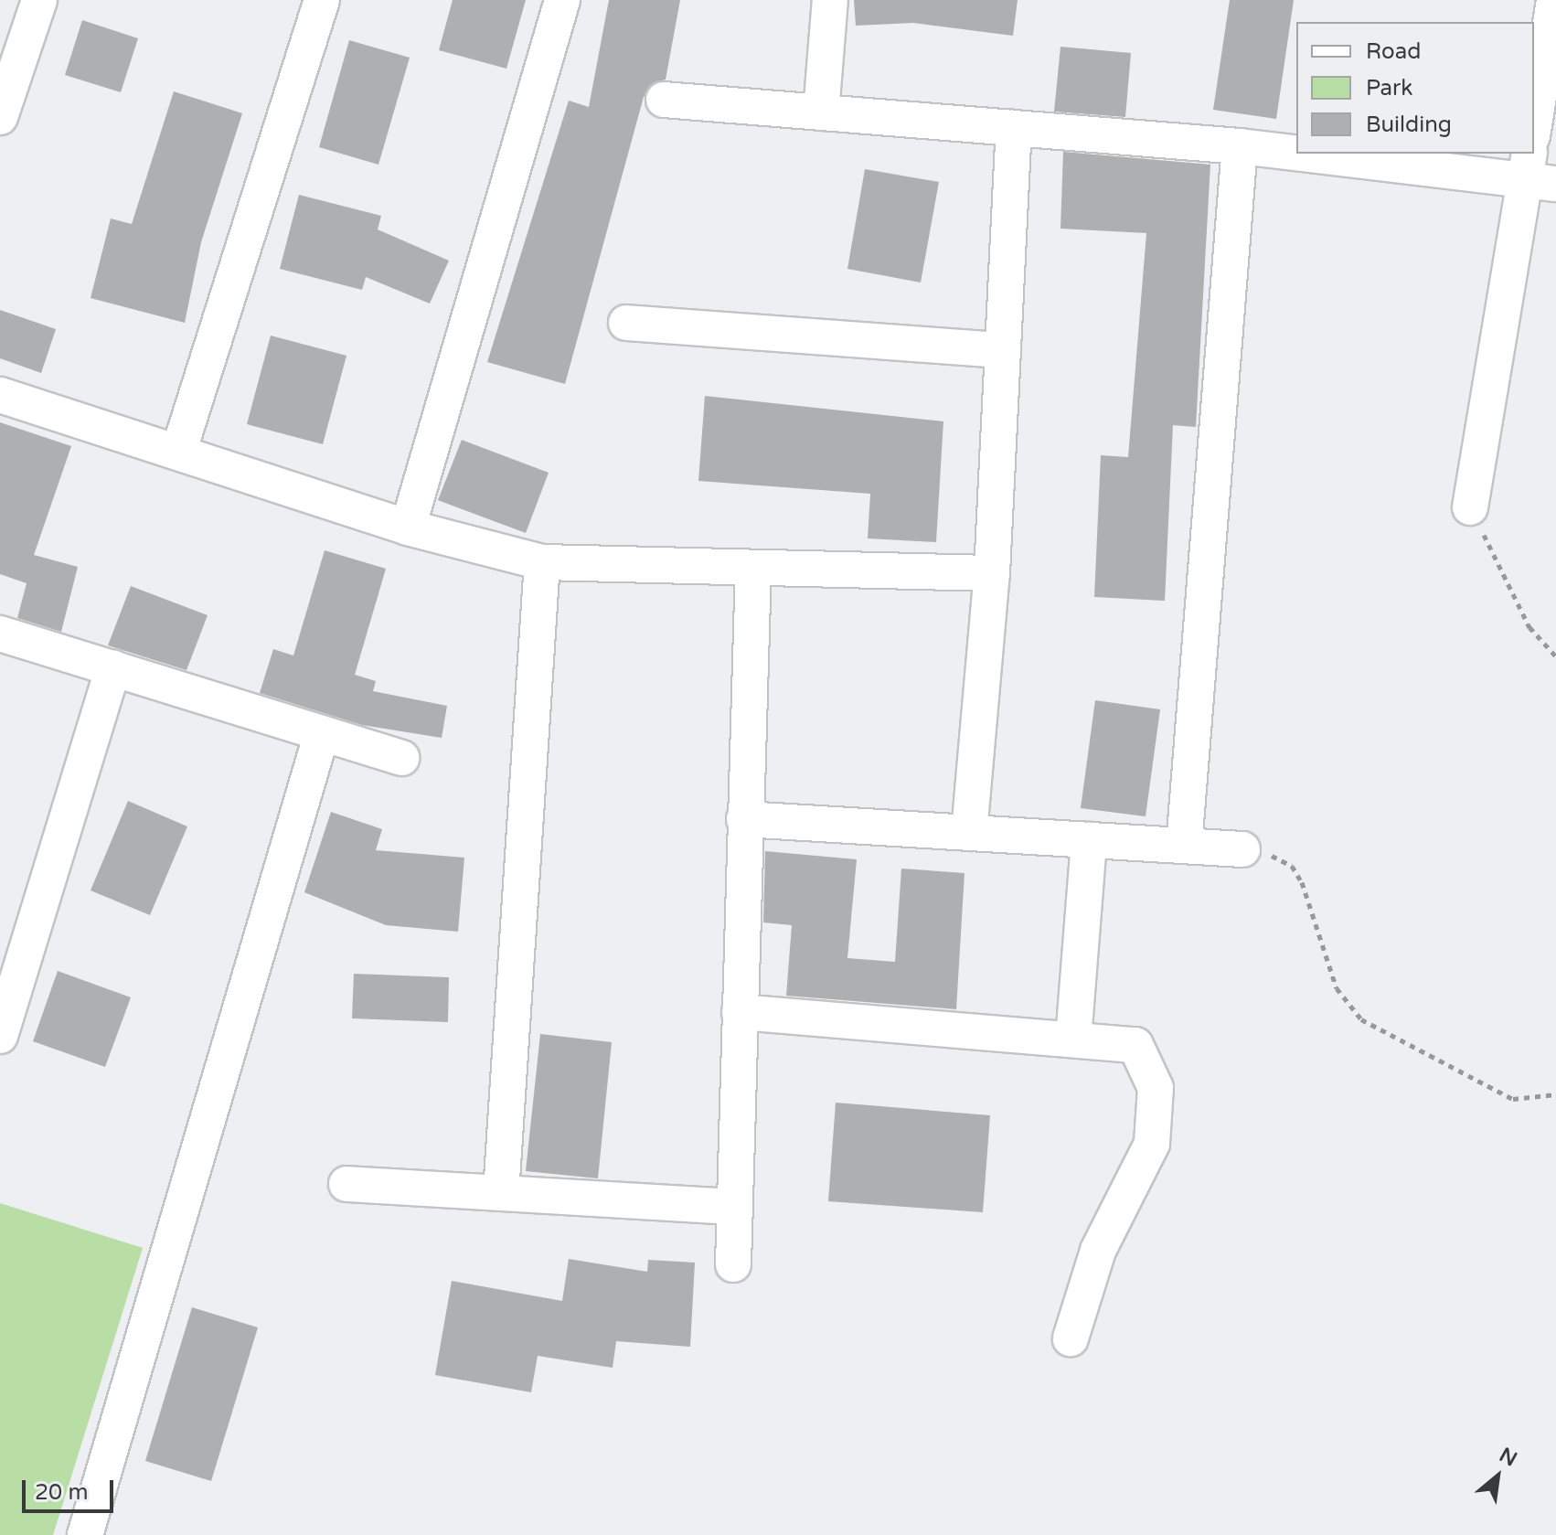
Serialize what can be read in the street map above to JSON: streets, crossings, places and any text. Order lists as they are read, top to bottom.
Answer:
{
  "legend": ["Road", "Park", "Building"],
  "scale_bar": "20 m",
  "north": "top right"
}
